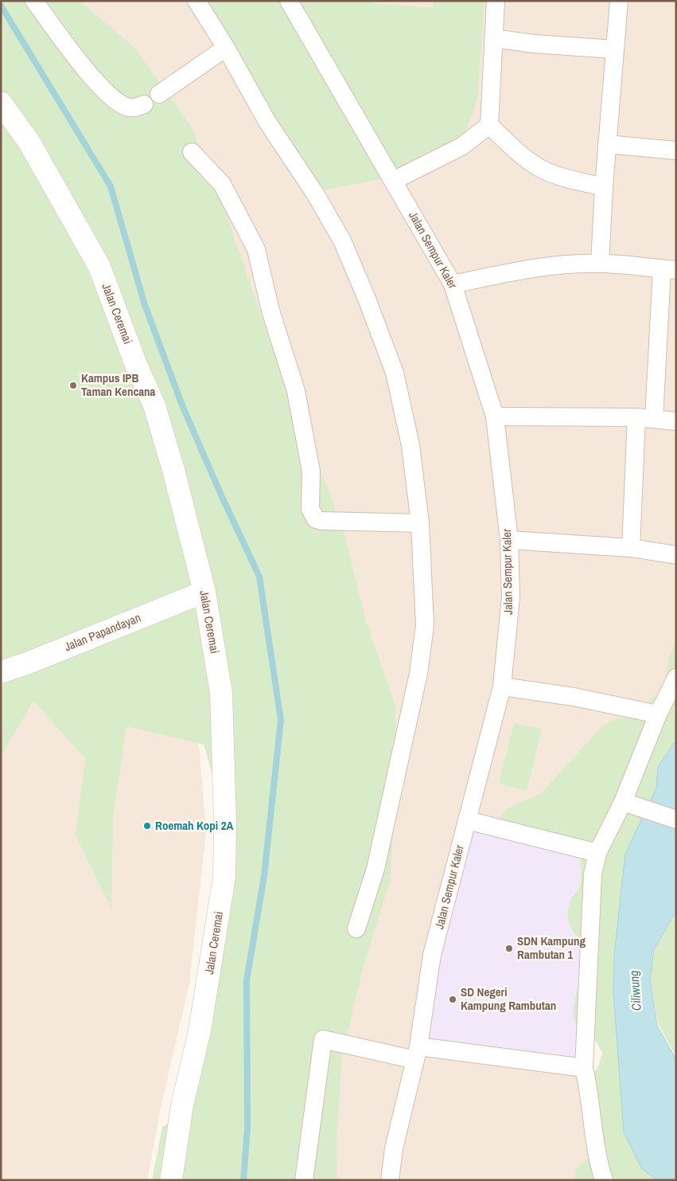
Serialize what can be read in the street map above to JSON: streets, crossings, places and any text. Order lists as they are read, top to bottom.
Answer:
{
  "streets": {
    "street": ["Jalan Sempur Kaler", "Jalan Ceremai", "Jalan Papandayan"]
  },
  "crossings": [
    ["Jalan Ceremai", "Jalan Papandayan"]
  ],
  "water": ["Ciliwung"],
  "places": [
    "Kampus IPB Taman Kencana",
    "Roemah Kopi 2A",
    "SDN Kampung Rambutan 1",
    "SD Negeri Kampung Rambutan"
  ]
}
